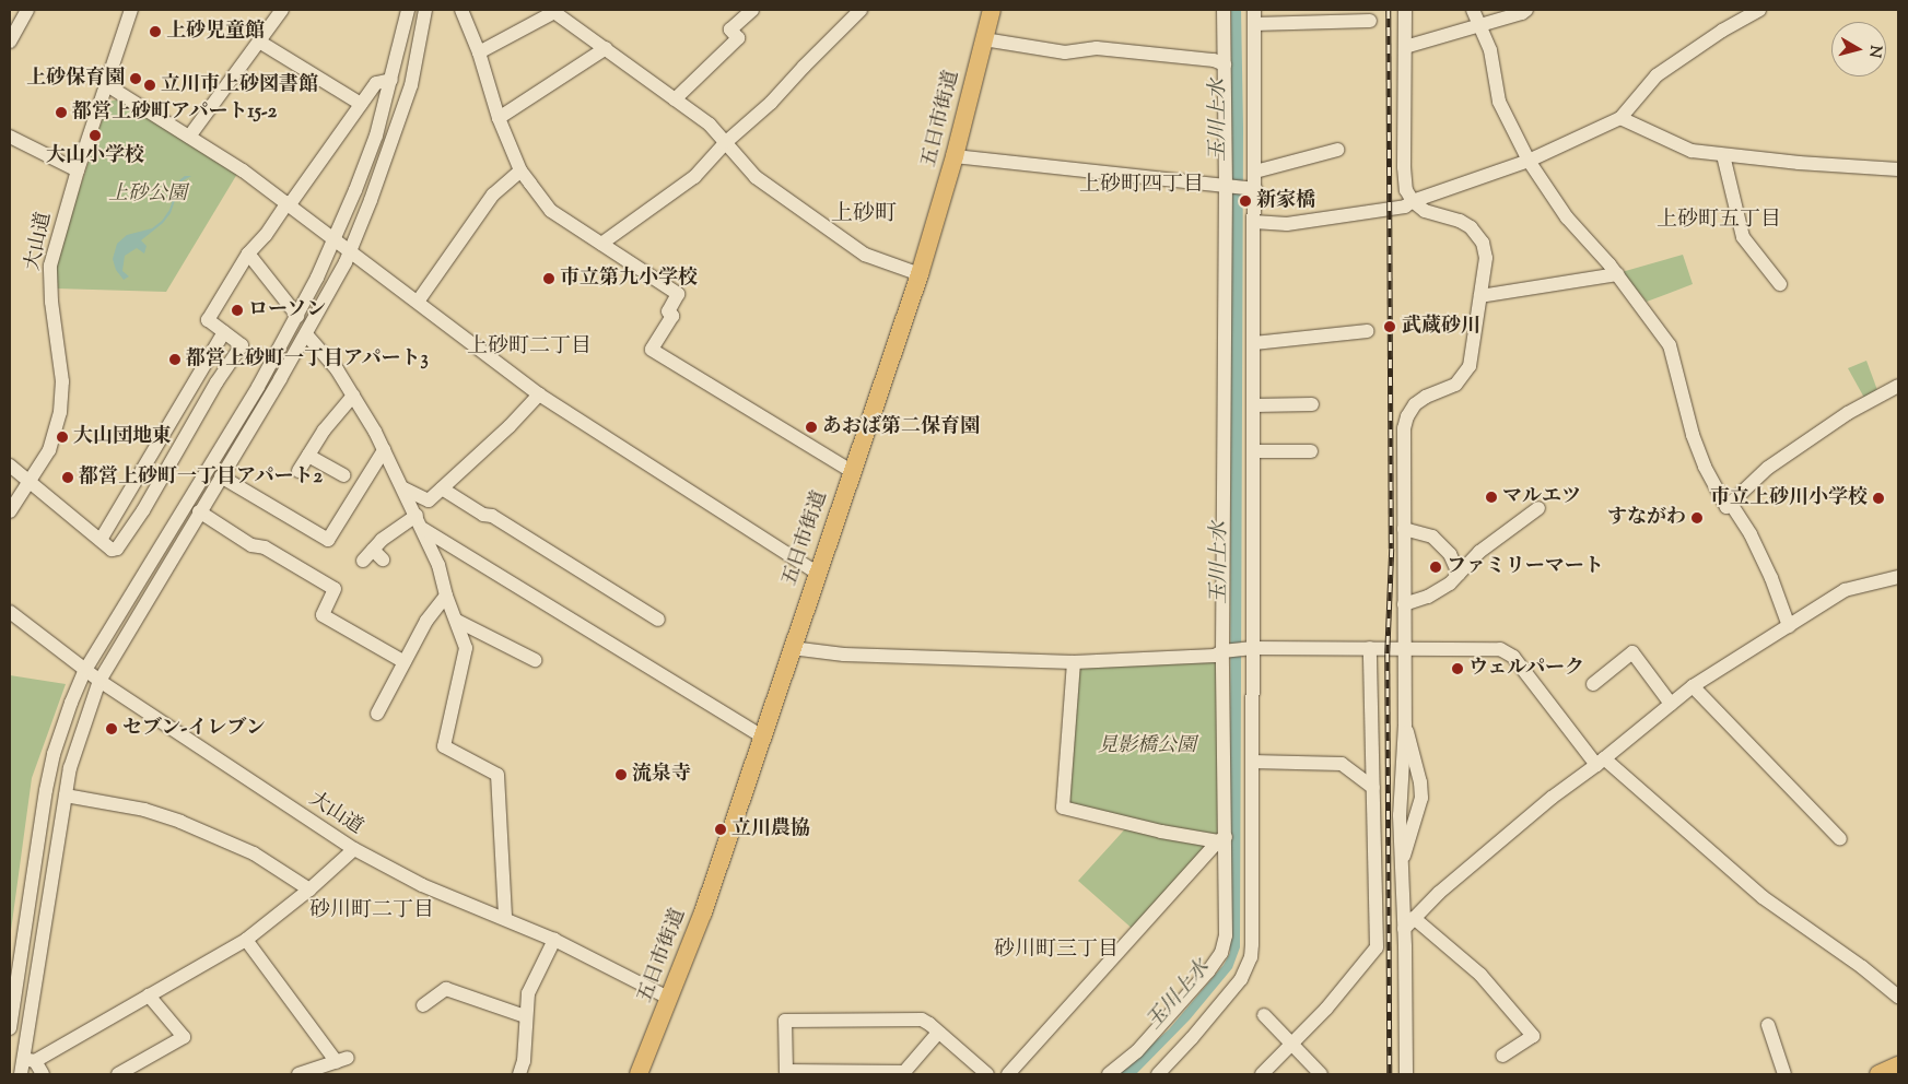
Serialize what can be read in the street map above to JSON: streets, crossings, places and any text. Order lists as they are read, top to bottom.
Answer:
{
  "streets": {
    "main road": ["五日市街道"],
    "street": ["大山道"]
  },
  "crossings": [
    ["五日市街道", "大山道"]
  ],
  "districts": [
    "上砂町四丁目",
    "上砂町",
    "上砂町五丁目",
    "上砂町二丁目",
    "砂川町二丁目",
    "砂川町三丁目"
  ],
  "water": ["玉川上水"],
  "parks": ["上砂公園", "見影橋公園"],
  "places": [
    "上砂児童館",
    "上砂保育園",
    "立川市上砂図書館",
    "都営上砂町アパート15-2",
    "大山小学校",
    "新家橋",
    "市立第九小学校",
    "ローソン",
    "武蔵砂川",
    "都営上砂町一丁目アパート3",
    "あおば第二保育園",
    "大山団地東",
    "都営上砂町一丁目アパート2",
    "マルエツ",
    "市立上砂川小学校",
    "すながわ",
    "ファミリーマート",
    "ウェルパーク",
    "セブン-イレブン",
    "流泉寺",
    "立川農協"
  ],
  "north": "right"
}
